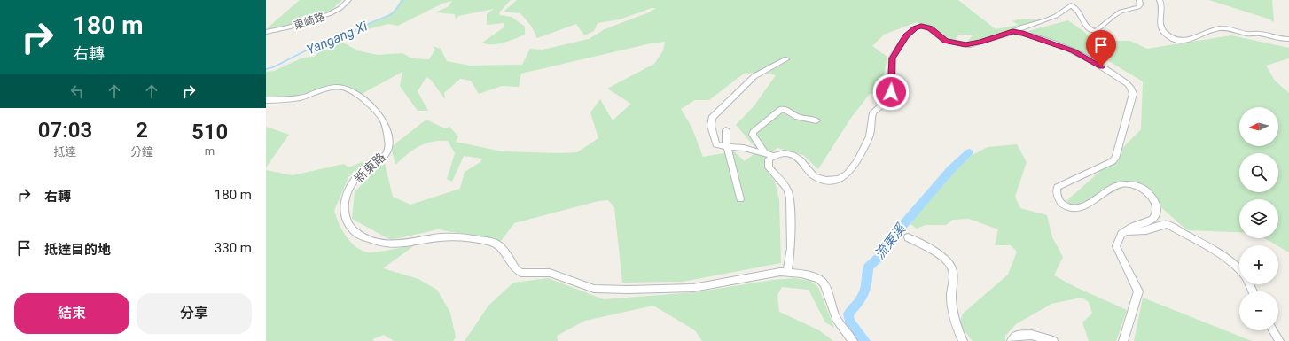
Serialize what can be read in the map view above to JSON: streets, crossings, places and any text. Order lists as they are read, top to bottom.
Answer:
{
  "streets": {
    "street": ["東崎路", "新東路"]
  },
  "water": ["Yangang Xi", "流東溪"],
  "north": "left",
  "page": {
    "turn": ["180 m", "右轉"],
    "map_buttons": ["+", "−"],
    "eta": [
      "07:03",
      "抵達",
      "2",
      "分鐘",
      "510",
      "m"
    ],
    "list": [
      {
        "name": "右轉",
        "value": "180 m"
      },
      {
        "name": "抵達目的地",
        "value": "330 m"
      }
    ],
    "buttons": ["結束", "分享"]
  }
}
